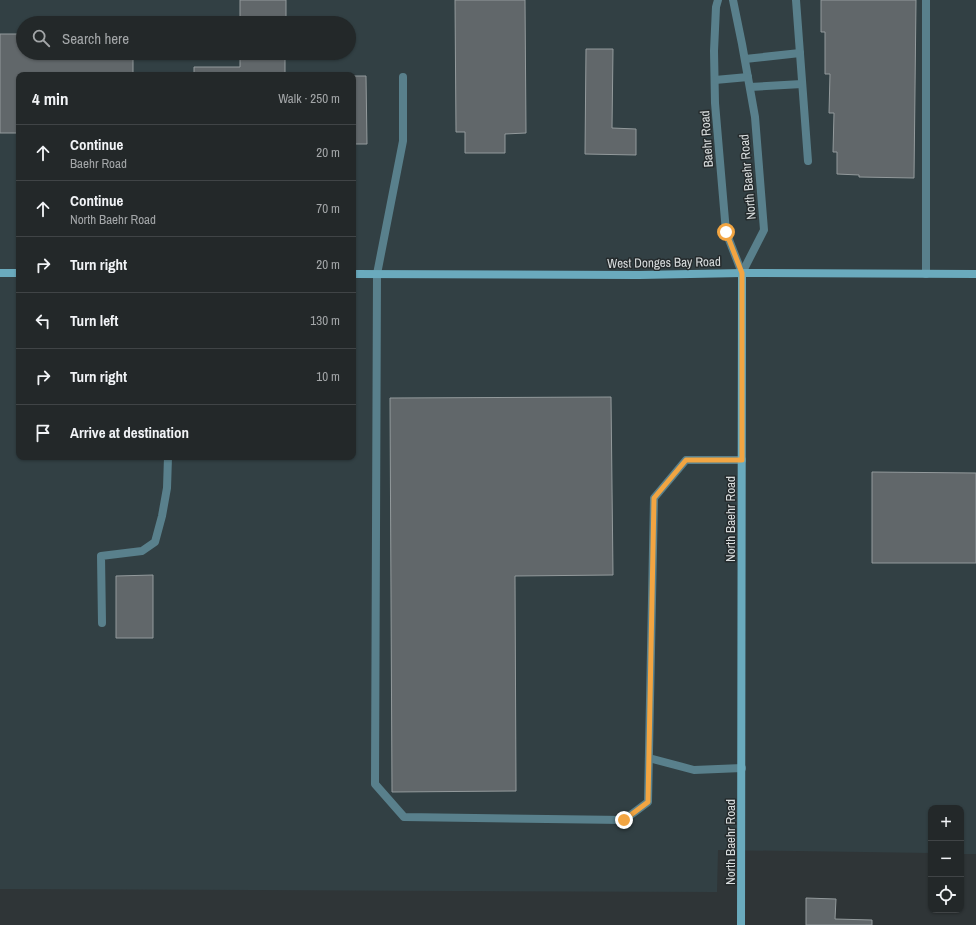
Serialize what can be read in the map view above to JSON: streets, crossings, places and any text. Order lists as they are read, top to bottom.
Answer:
{
  "streets": {
    "street": ["Baehr Road", "North Baehr Road", "West Donges Bay Road"]
  },
  "crossings": [
    ["Baehr Road", "North Baehr Road"],
    ["Baehr Road", "West Donges Bay Road"],
    ["North Baehr Road", "West Donges Bay Road"]
  ],
  "page": {
    "search": "Search here",
    "heading": ["4 min", "Walk · 250 m"],
    "list": [
      ["Continue", "Baehr Road", "20 m"],
      ["Continue", "North Baehr Road", "70 m"],
      ["Turn right", "20 m"],
      ["Turn left", "130 m"],
      ["Turn right", "10 m"],
      "Arrive at destination"
    ],
    "map_buttons": ["+", "−"]
  }
}
